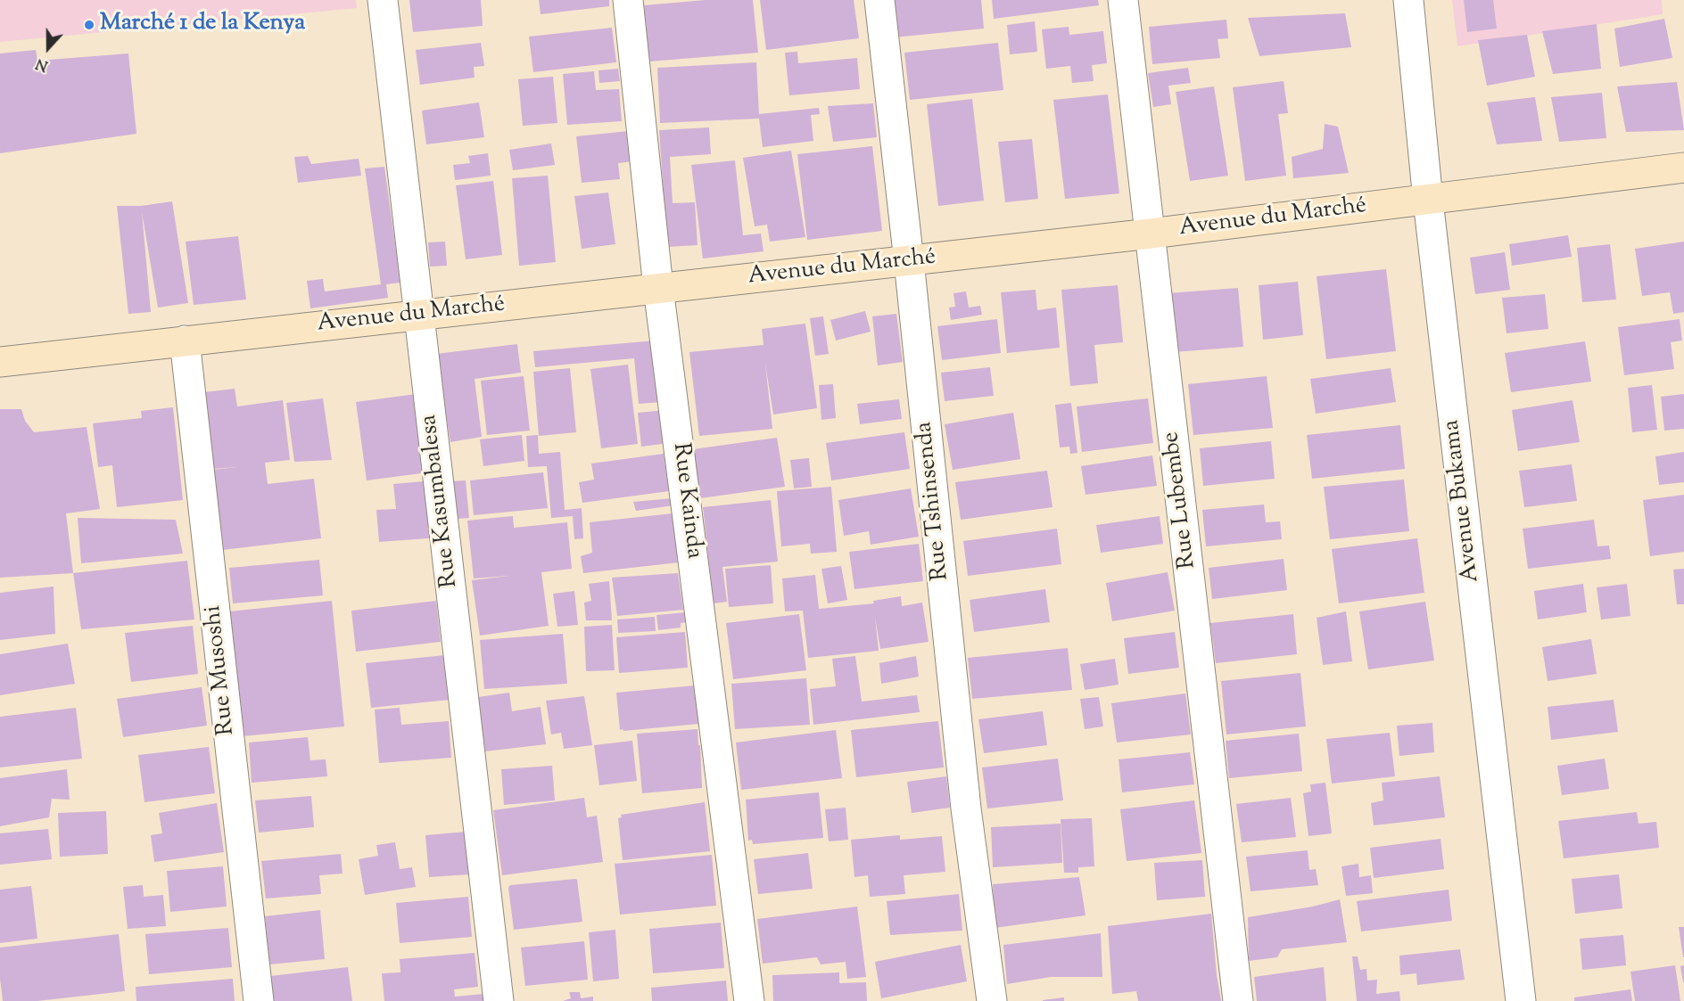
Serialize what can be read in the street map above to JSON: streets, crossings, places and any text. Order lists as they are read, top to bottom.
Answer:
{
  "streets": {
    "street": [
      "Avenue du Marché",
      "Rue Lubembe",
      "Rue Kasumbalesa",
      "Rue Kainda",
      "Rue Tshinsenda",
      "Avenue Bukama",
      "Rue Musoshi"
    ]
  },
  "crossings": [
    ["Avenue du Marché", "Rue Lubembe"],
    ["Avenue du Marché", "Rue Kasumbalesa"],
    ["Avenue du Marché", "Rue Kainda"],
    ["Avenue du Marché", "Rue Tshinsenda"],
    ["Avenue du Marché", "Avenue Bukama"],
    ["Avenue du Marché", "Rue Musoshi"]
  ],
  "places": ["Marché 1 de la Kenya"],
  "north": "bottom"
}
